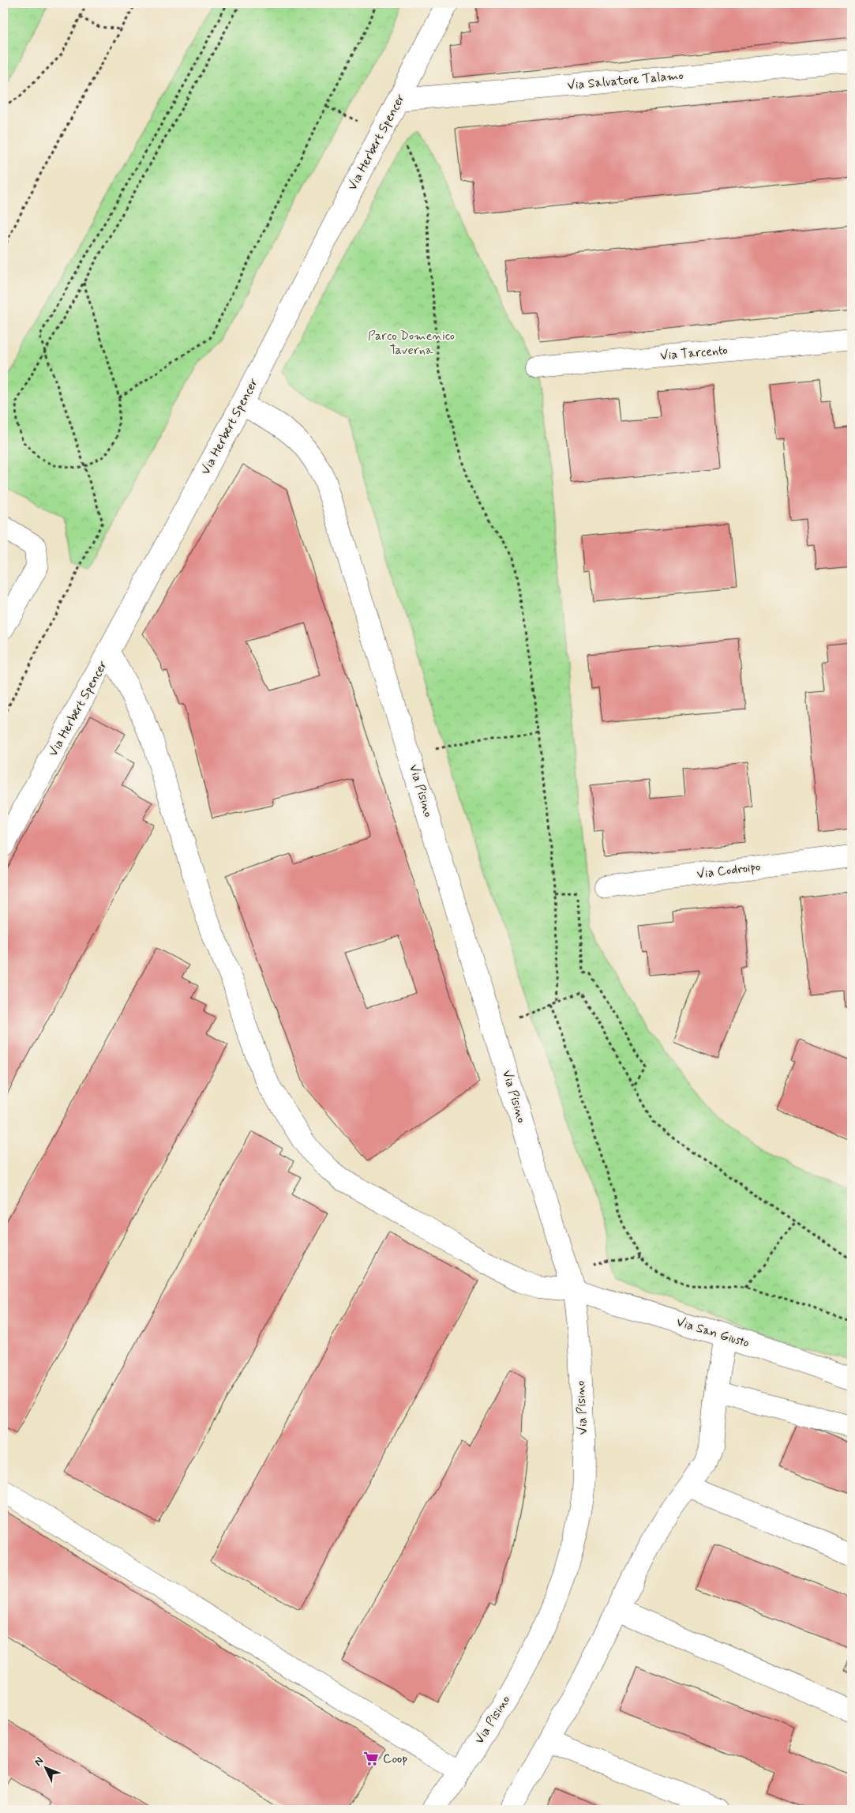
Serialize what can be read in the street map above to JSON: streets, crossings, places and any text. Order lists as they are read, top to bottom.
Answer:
{
  "streets": {
    "street": [
      "Via Salvatore Talamo",
      "Via Herbert Spencer",
      "Via Tarcento",
      "Via Pisino",
      "Via Codroipo",
      "Via San Giusto"
    ]
  },
  "crossings": [
    ["Via Salvatore Talamo", "Via Herbert Spencer"],
    ["Via Herbert Spencer", "Via Pisino"],
    ["Via Herbert Spencer", "Via San Giusto"],
    ["Via Pisino", "Via San Giusto"]
  ],
  "parks": ["Parco Domenico Taverna"],
  "places": {
    "supermarket": ["Coop"]
  },
  "north": "top left"
}
